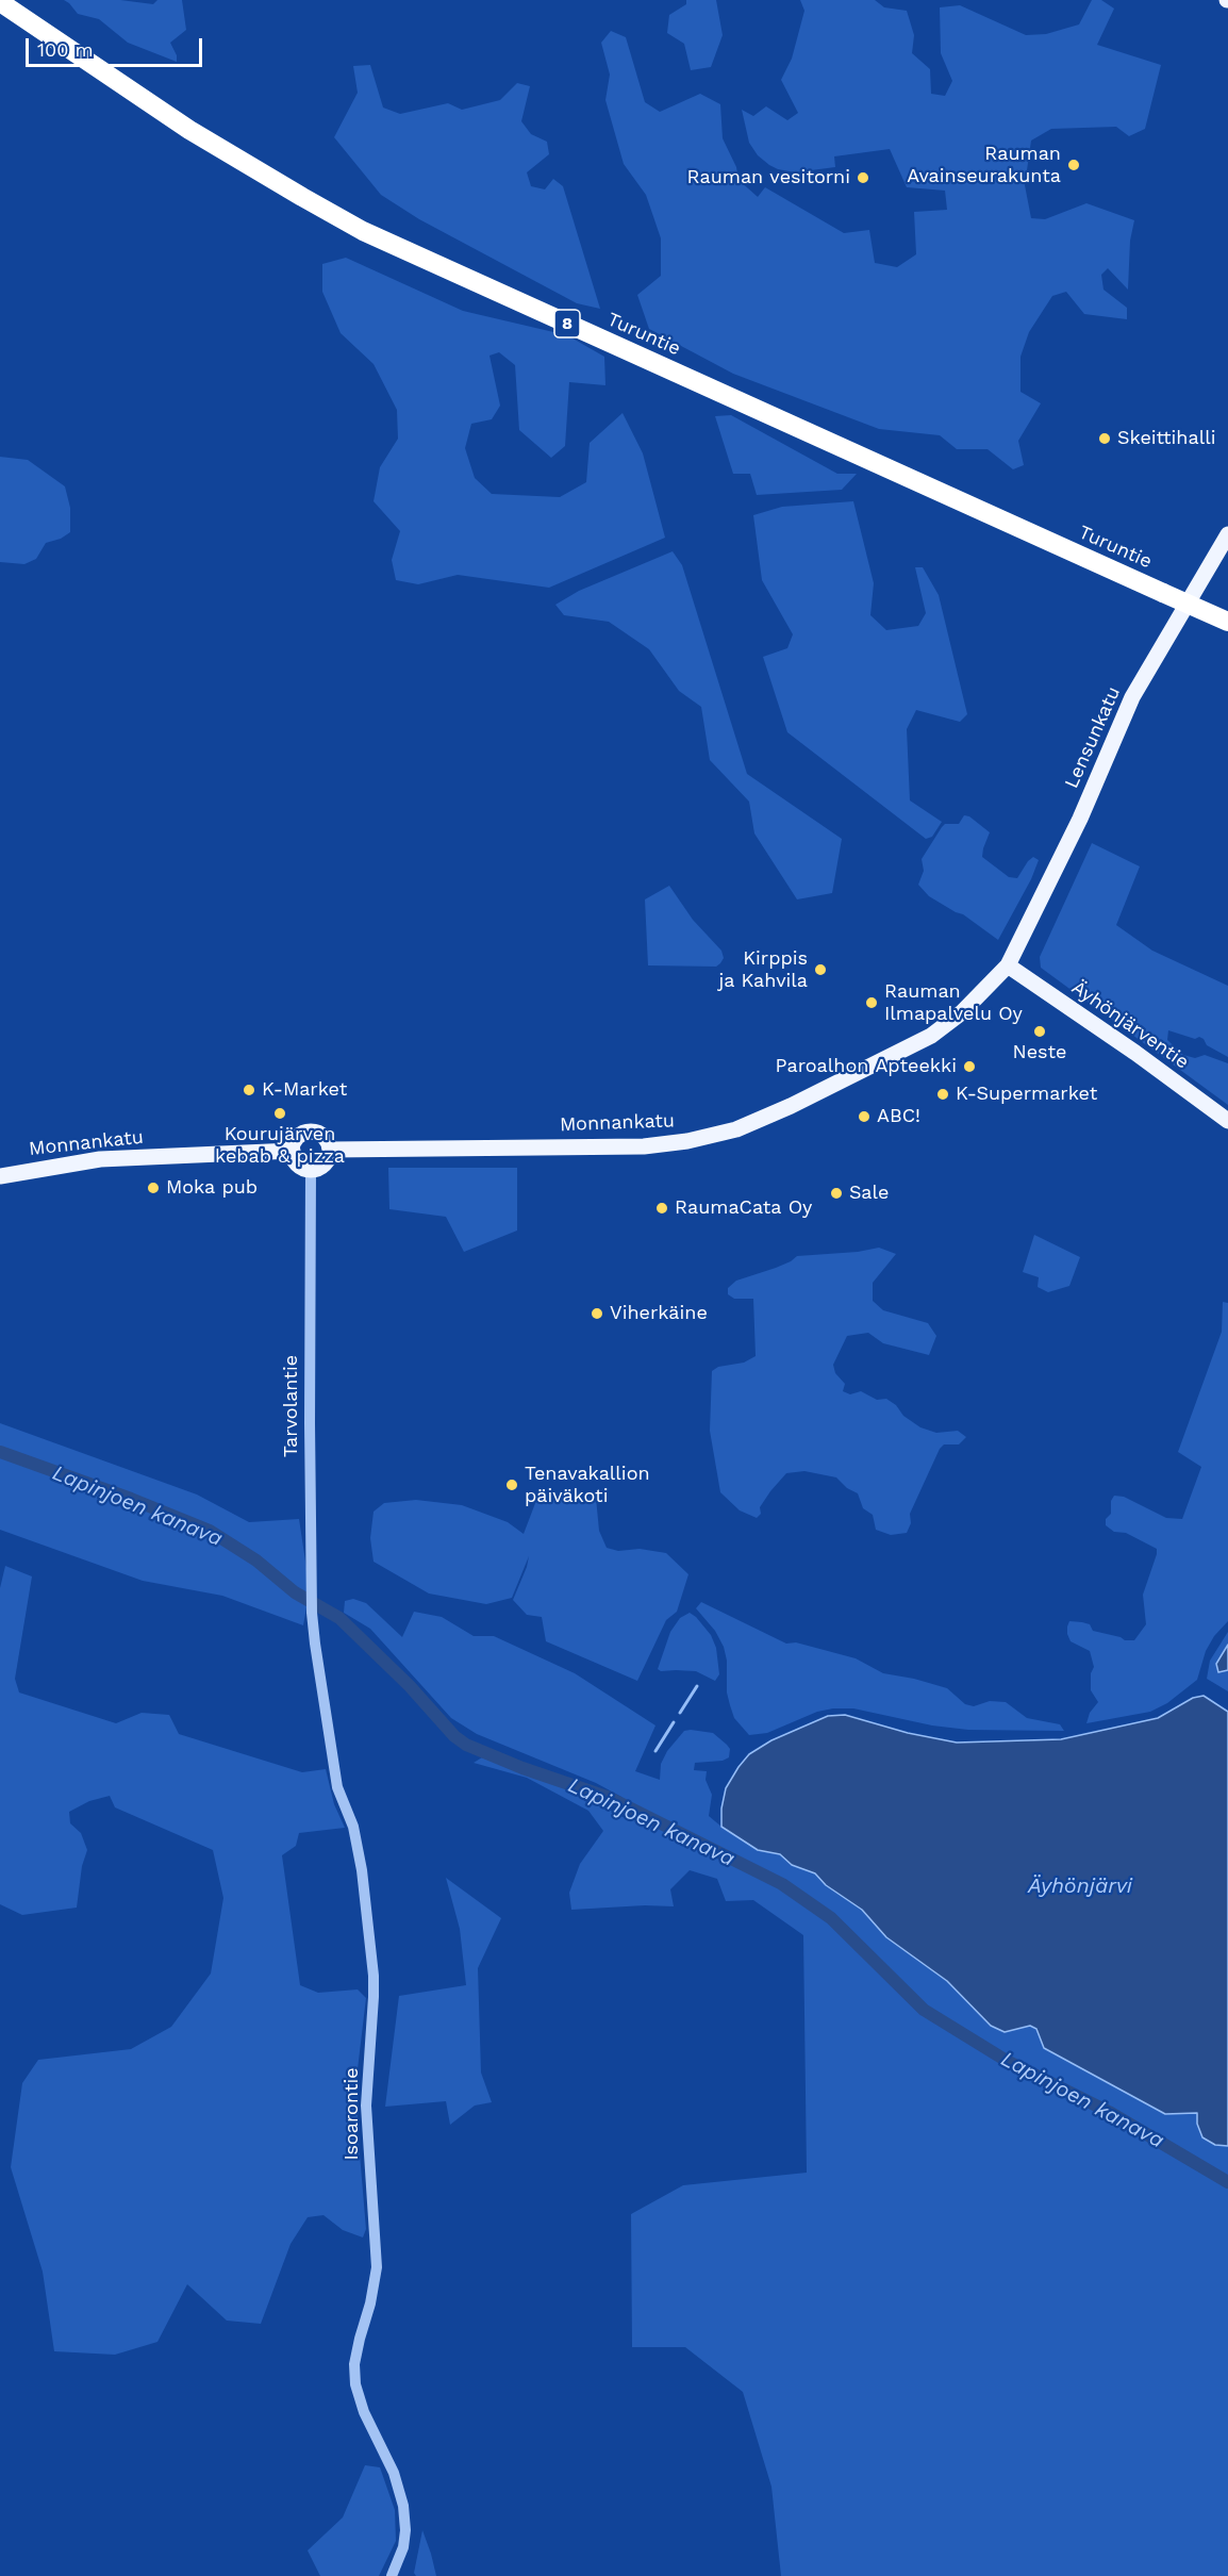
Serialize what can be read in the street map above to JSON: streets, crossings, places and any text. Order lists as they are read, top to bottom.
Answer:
{
  "streets": {
    "highway": ["8", "Turuntie"],
    "main road": ["Lensunkatu", "Äyhönjärventie", "Monnankatu"],
    "street": ["Tarvolantie", "Isoarontie"]
  },
  "crossings": [
    ["Lensunkatu", "Äyhönjärventie"],
    ["Lensunkatu", "Monnankatu"],
    ["Äyhönjärventie", "Monnankatu"],
    ["Monnankatu", "Tarvolantie"],
    ["Tarvolantie", "Isoarontie"]
  ],
  "water": ["Lapinjoen kanava", "Äyhönjärvi"],
  "places": [
    "Rauman Avainseurakunta",
    "Rauman vesitorni",
    "Skeittihalli",
    "Kirppis ja Kahvila",
    "Rauman Ilmapalvelu Oy",
    "Neste",
    "Paroalhon Apteekki",
    "K-Market",
    "K-Supermarket",
    "Kourujärven kebab & pizza",
    "ABC!",
    "Moka pub",
    "Sale",
    "RaumaCata Oy",
    "Viherkäine",
    "Tenavakallion päiväkoti"
  ],
  "scale_bar": "100 m"
}
